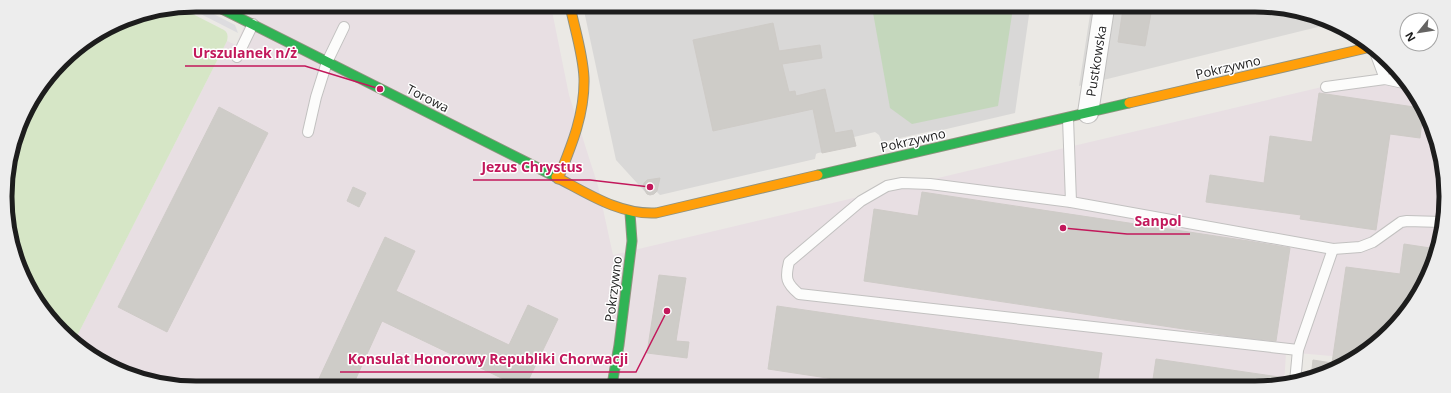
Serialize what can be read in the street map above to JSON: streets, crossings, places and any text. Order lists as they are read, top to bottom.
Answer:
{
  "streets": {
    "street": ["Pustkowska", "Pokrzywno", "Torowa"]
  },
  "crossings": [
    ["Pustkowska", "Pokrzywno"],
    ["Pokrzywno", "Torowa"]
  ],
  "places": [
    "Urszulanek n/ż",
    "Jezus Chrystus",
    "Sanpol",
    "Konsulat Honorowy Republiki Chorwacji"
  ],
  "north": "bottom left"
}
